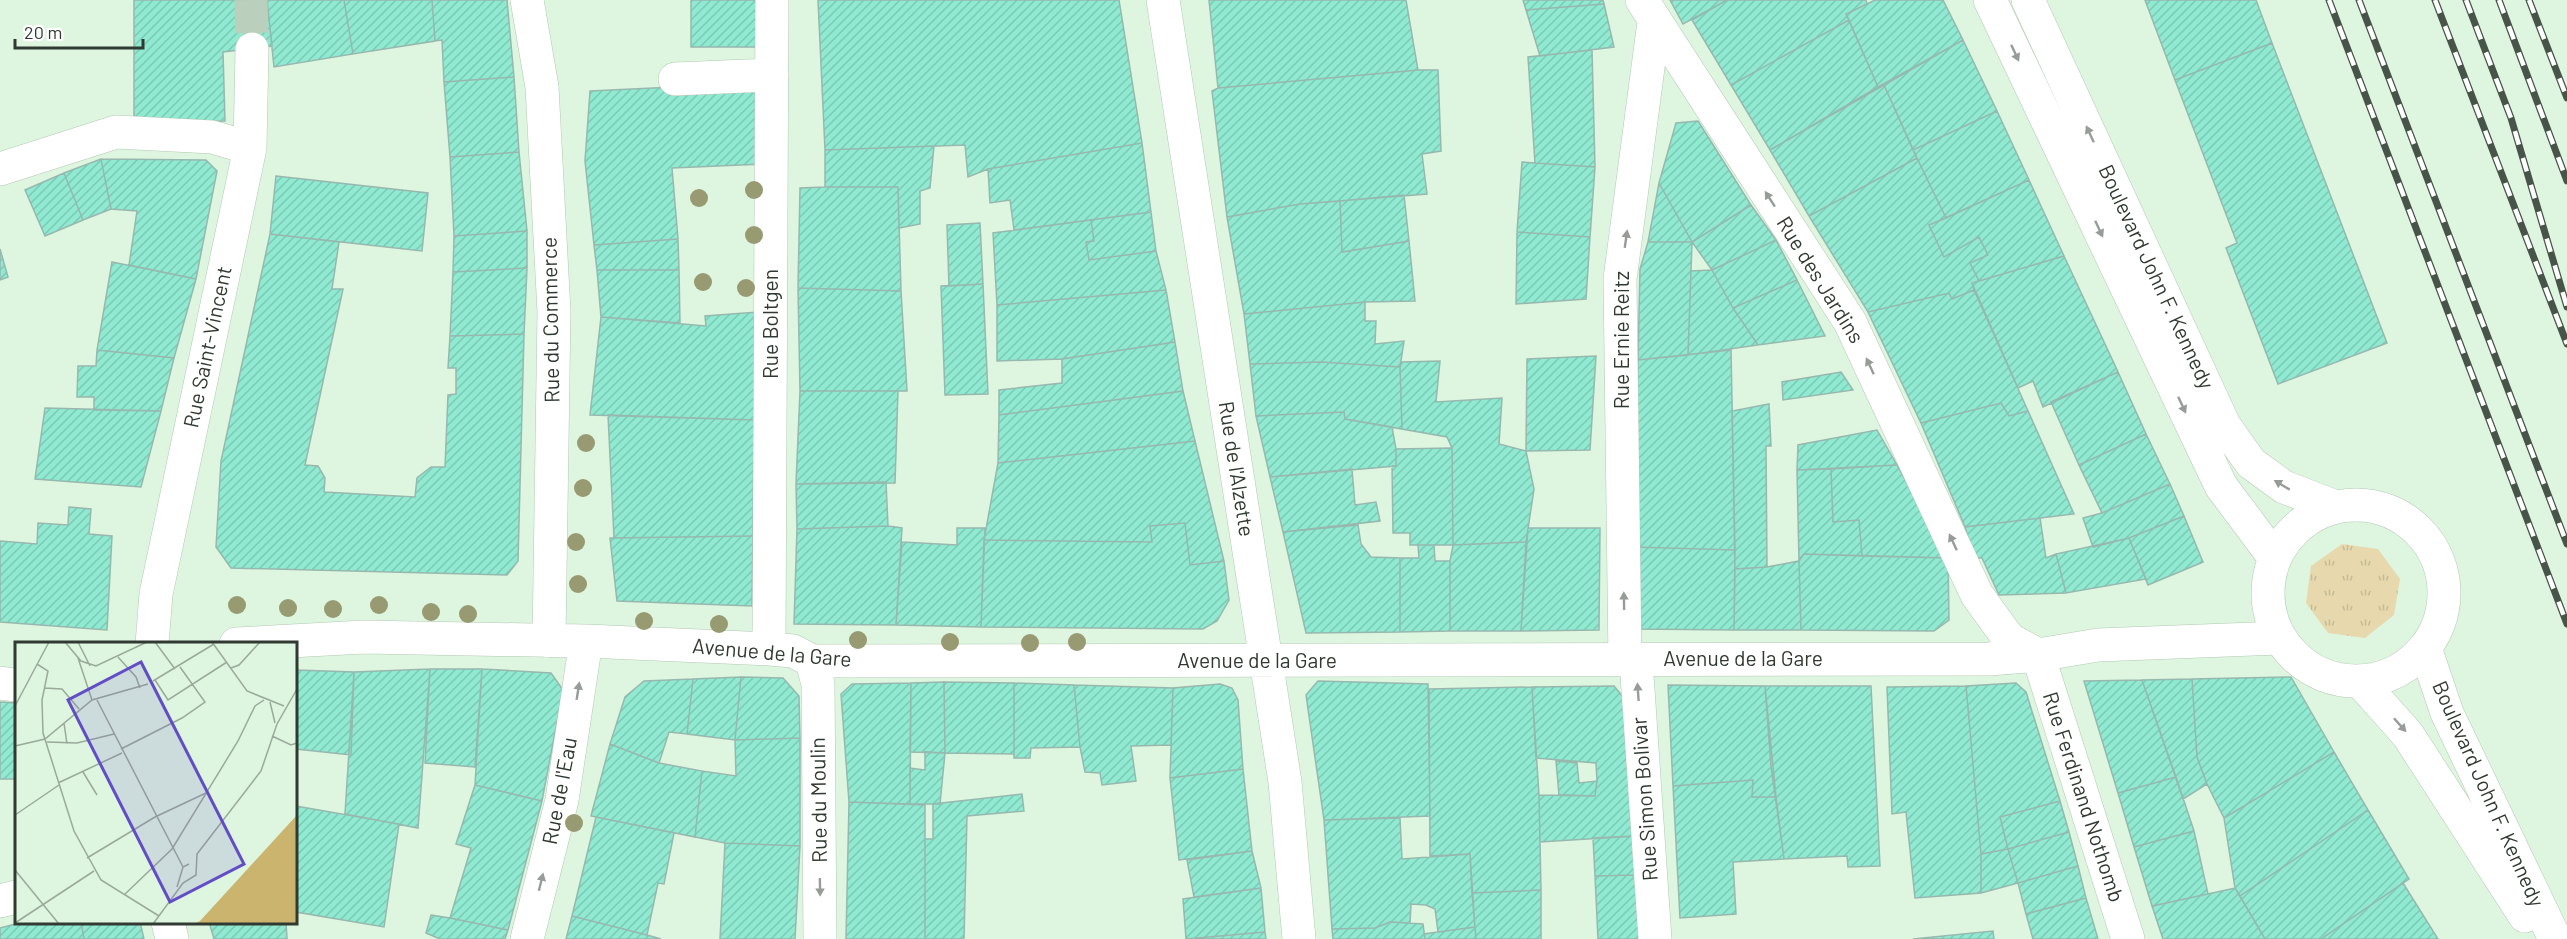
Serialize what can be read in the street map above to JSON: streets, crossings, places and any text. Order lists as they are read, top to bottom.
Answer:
{
  "streets": {
    "street": [
      "Boulevard John F. Kennedy",
      "Rue des Jardins",
      "Rue du Commerce",
      "Rue Boltgen",
      "Rue Ernie Reitz",
      "Rue Saint-Vincent",
      "Rue de l'Alzette",
      "Avenue de la Gare",
      "Rue de l'Eau",
      "Rue Ferdinand Nothomb",
      "Rue Simon Bolivar",
      "Rue du Moulin"
    ]
  },
  "crossings": [
    ["Boulevard John F. Kennedy", "Avenue de la Gare"],
    ["Rue des Jardins", "Rue Ernie Reitz"],
    ["Rue des Jardins", "Avenue de la Gare"],
    ["Rue des Jardins", "Rue Ferdinand Nothomb"],
    ["Rue du Commerce", "Avenue de la Gare"],
    ["Rue Boltgen", "Avenue de la Gare"],
    ["Rue Ernie Reitz", "Avenue de la Gare"],
    ["Rue Ernie Reitz", "Rue Simon Bolivar"],
    ["Rue de l'Alzette", "Avenue de la Gare"],
    ["Avenue de la Gare", "Rue de l'Eau"],
    ["Avenue de la Gare", "Rue Ferdinand Nothomb"],
    ["Avenue de la Gare", "Rue Simon Bolivar"],
    ["Avenue de la Gare", "Rue du Moulin"]
  ],
  "one_way": [
    "Rue des Jardins",
    "Rue Ernie Reitz",
    "Rue de l'Eau",
    "Rue Simon Bolivar",
    "Rue du Moulin"
  ],
  "scale_bar": "20 m"
}
